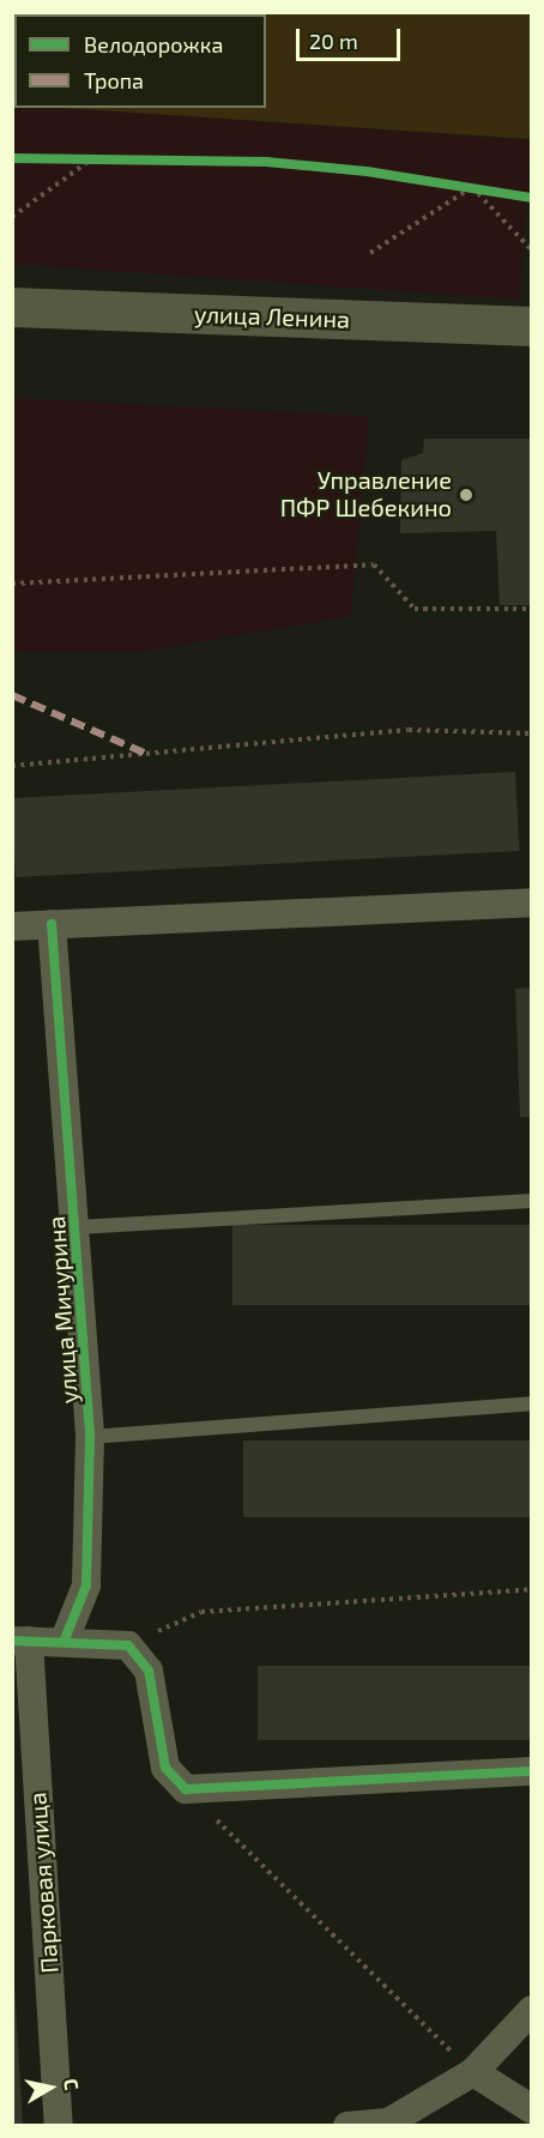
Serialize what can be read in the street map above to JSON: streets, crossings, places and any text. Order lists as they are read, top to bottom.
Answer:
{
  "streets": {
    "street": ["улица Ленина", "улица Мичурина", "Парковая улица"]
  },
  "places": ["Управление ПФР Шебекино"],
  "legend": ["Велодорожка", "Тропа"],
  "scale_bar": "20 m",
  "north": "right"
}
